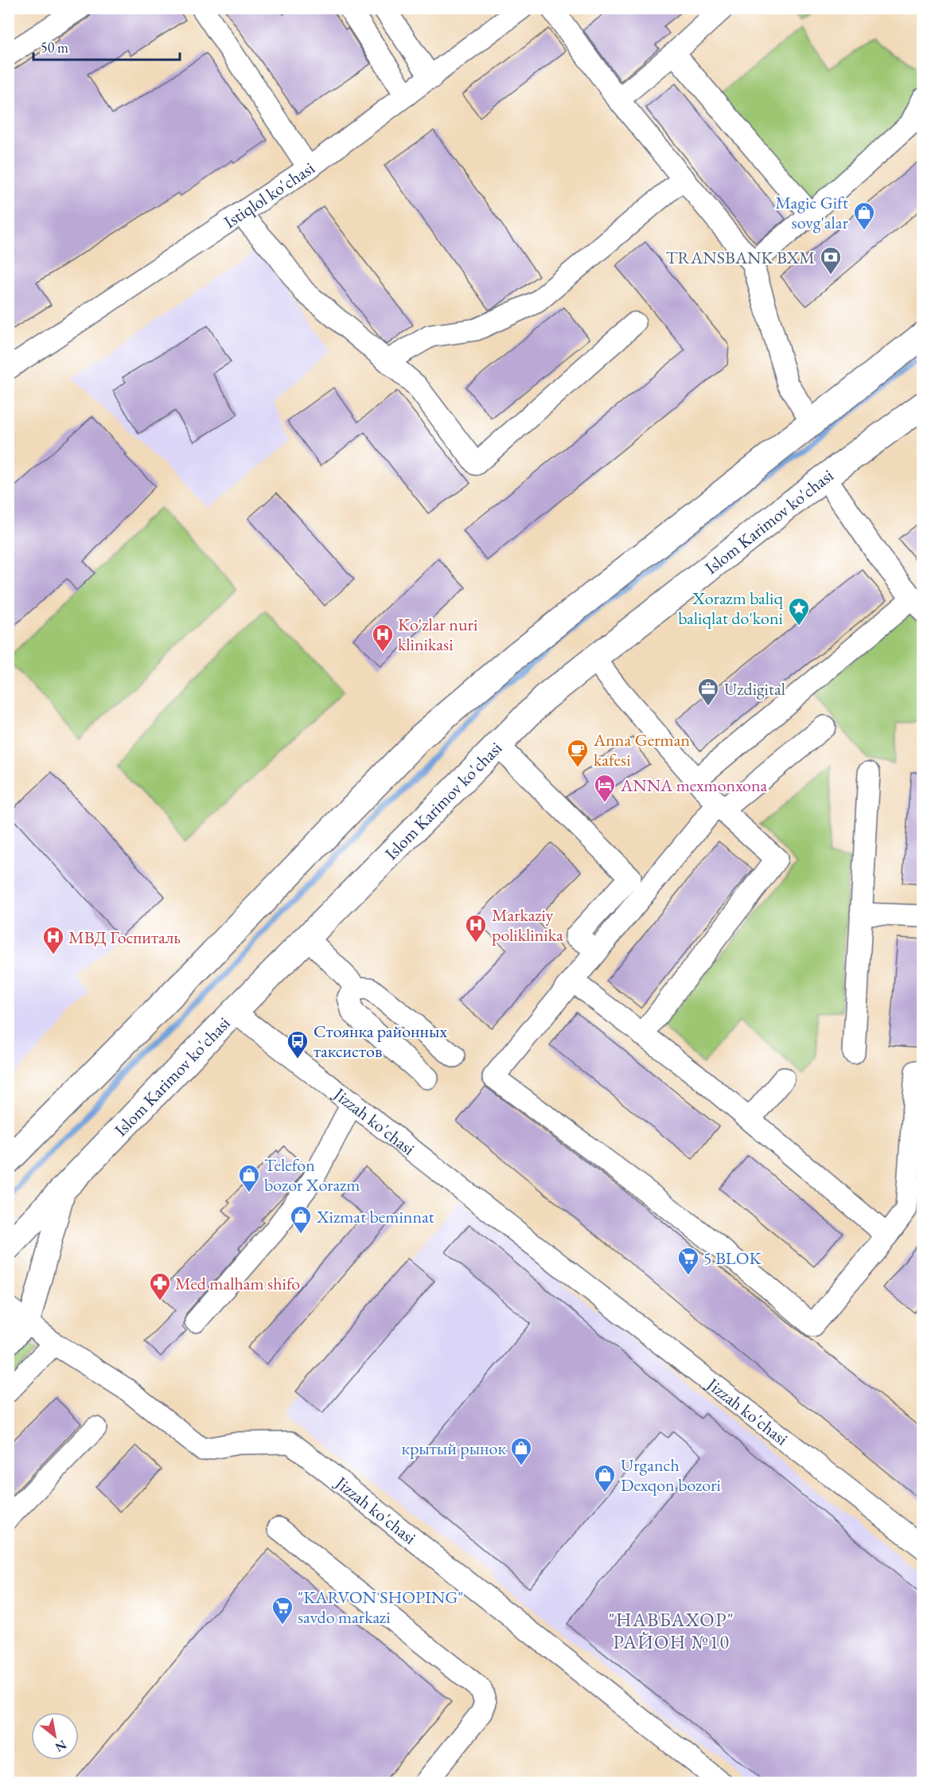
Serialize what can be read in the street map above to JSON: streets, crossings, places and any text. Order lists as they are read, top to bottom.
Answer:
{
  "streets": {
    "main road": ["Islom Karimov ko'chasi"],
    "street": ["Istiqlol ko'chasi", "Jizzah ko'chasi"]
  },
  "crossings": [
    ["Islom Karimov ko'chasi", "Jizzah ko'chasi"]
  ],
  "districts": ["\"НАВБАХОР\" РАЙОН №10"],
  "places": {
    "shop": [
      "Magic Gift sovg'alar",
      "Telefon bozor Xorazm",
      "Xizmat beminnat",
      "крытый рынок",
      "Urganch Dexqon bozori"
    ],
    "bank": ["TRANSBANK BXM"],
    "place": ["Xorazm baliq baliqlat do'koni"],
    "hospital": ["Ko'zlar nuri klinikasi", "Markaziy poliklinika", "МВД Госпиталь"],
    "office": ["Uzdigital"],
    "cafe": ["Anna German kafesi"],
    "hotel": ["ANNA mexmonxona"],
    "bus stop": ["Стоянка районных таксистов"],
    "supermarket": ["5 BLOK", "\"KARVON SHOPING\" savdo markazi"],
    "pharmacy": ["Med malham shifo"]
  },
  "scale_bar": "50 m",
  "north": "bottom right"
}
